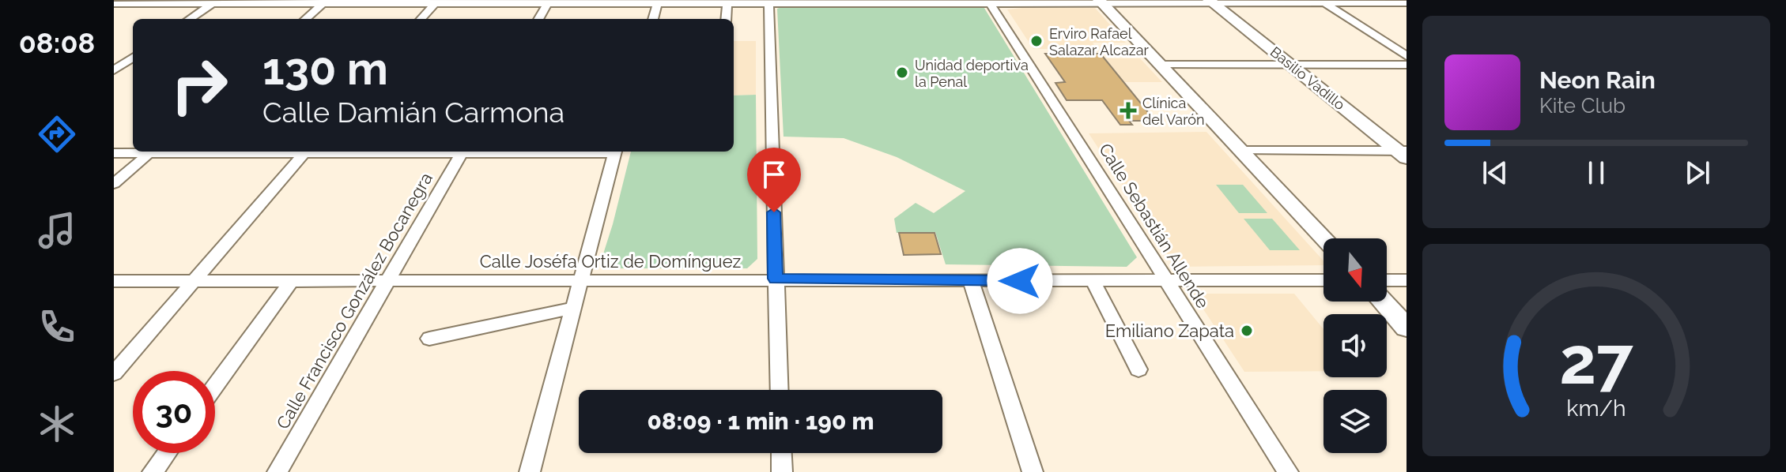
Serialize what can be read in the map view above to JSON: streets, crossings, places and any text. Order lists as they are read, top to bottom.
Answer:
{
  "streets": {
    "street": [
      "Basilio Vadillo",
      "Calle Sebastián Allende",
      "Calle Joséfa Ortiz de Domínguez",
      "Calle Francisco González Bocanegra"
    ]
  },
  "crossings": [
    ["Calle Sebastián Allende", "Calle Joséfa Ortiz de Domínguez"],
    ["Calle Joséfa Ortiz de Domínguez", "Calle Francisco González Bocanegra"]
  ],
  "places": {
    "other": ["Erviro Rafael Salazar Alcazar", "Unidad deportiva la Penal", "Emiliano Zapata"],
    "health": ["Clínica del Varón"]
  },
  "north": "bottom",
  "page": {
    "tabs": "08:08",
    "turn": ["130 m", "Calle Damián Carmona"],
    "song": ["Neon Rain", "Kite Club"],
    "limit": "30",
    "trip": "08:09 · 1 min · 190 m",
    "gauge": ["27", "km/h"]
  }
}
